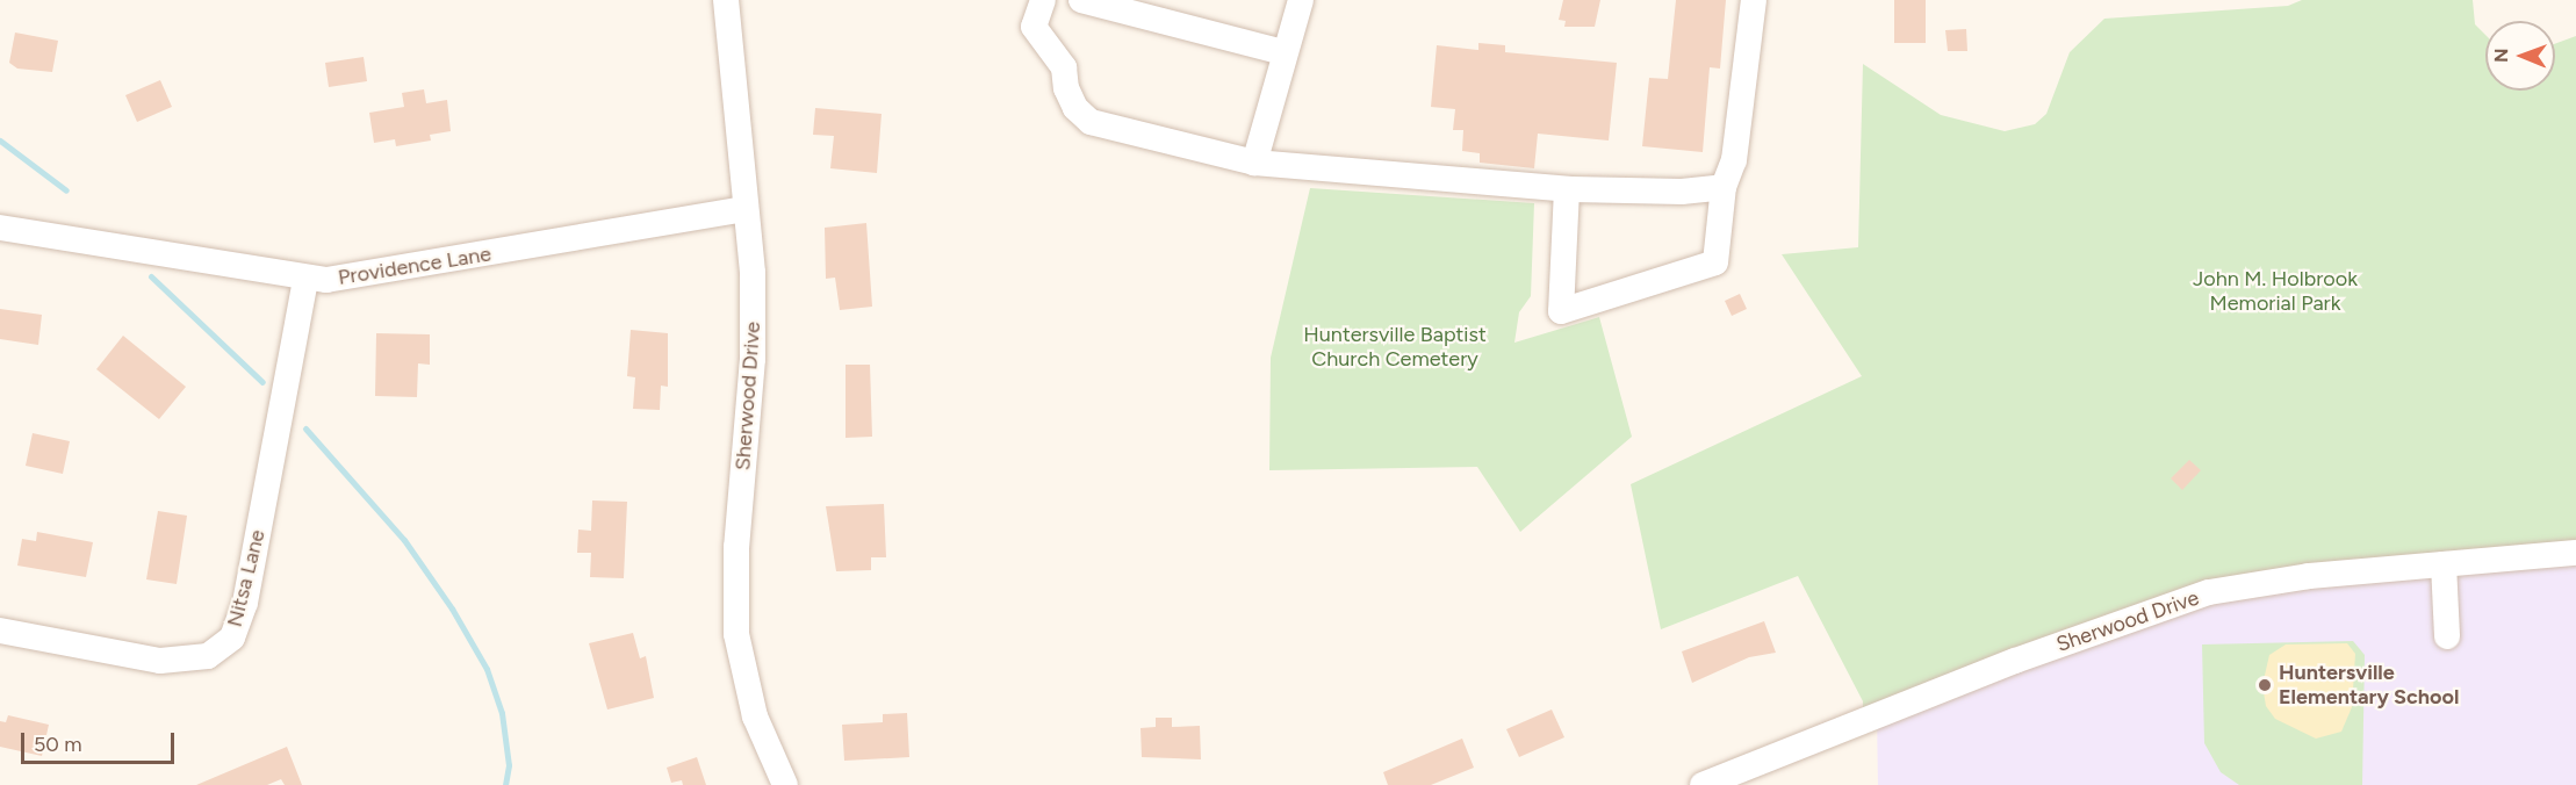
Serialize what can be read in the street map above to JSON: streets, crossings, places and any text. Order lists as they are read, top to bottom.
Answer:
{
  "streets": {
    "street": ["Providence Lane", "Sherwood Drive", "Nitsa Lane"]
  },
  "crossings": [
    ["Providence Lane", "Sherwood Drive"],
    ["Providence Lane", "Nitsa Lane"]
  ],
  "parks": ["John M. Holbrook Memorial Park", "Huntersville Baptist Church Cemetery"],
  "places": ["Huntersville Elementary School"],
  "scale_bar": "50 m",
  "north": "left"
}
